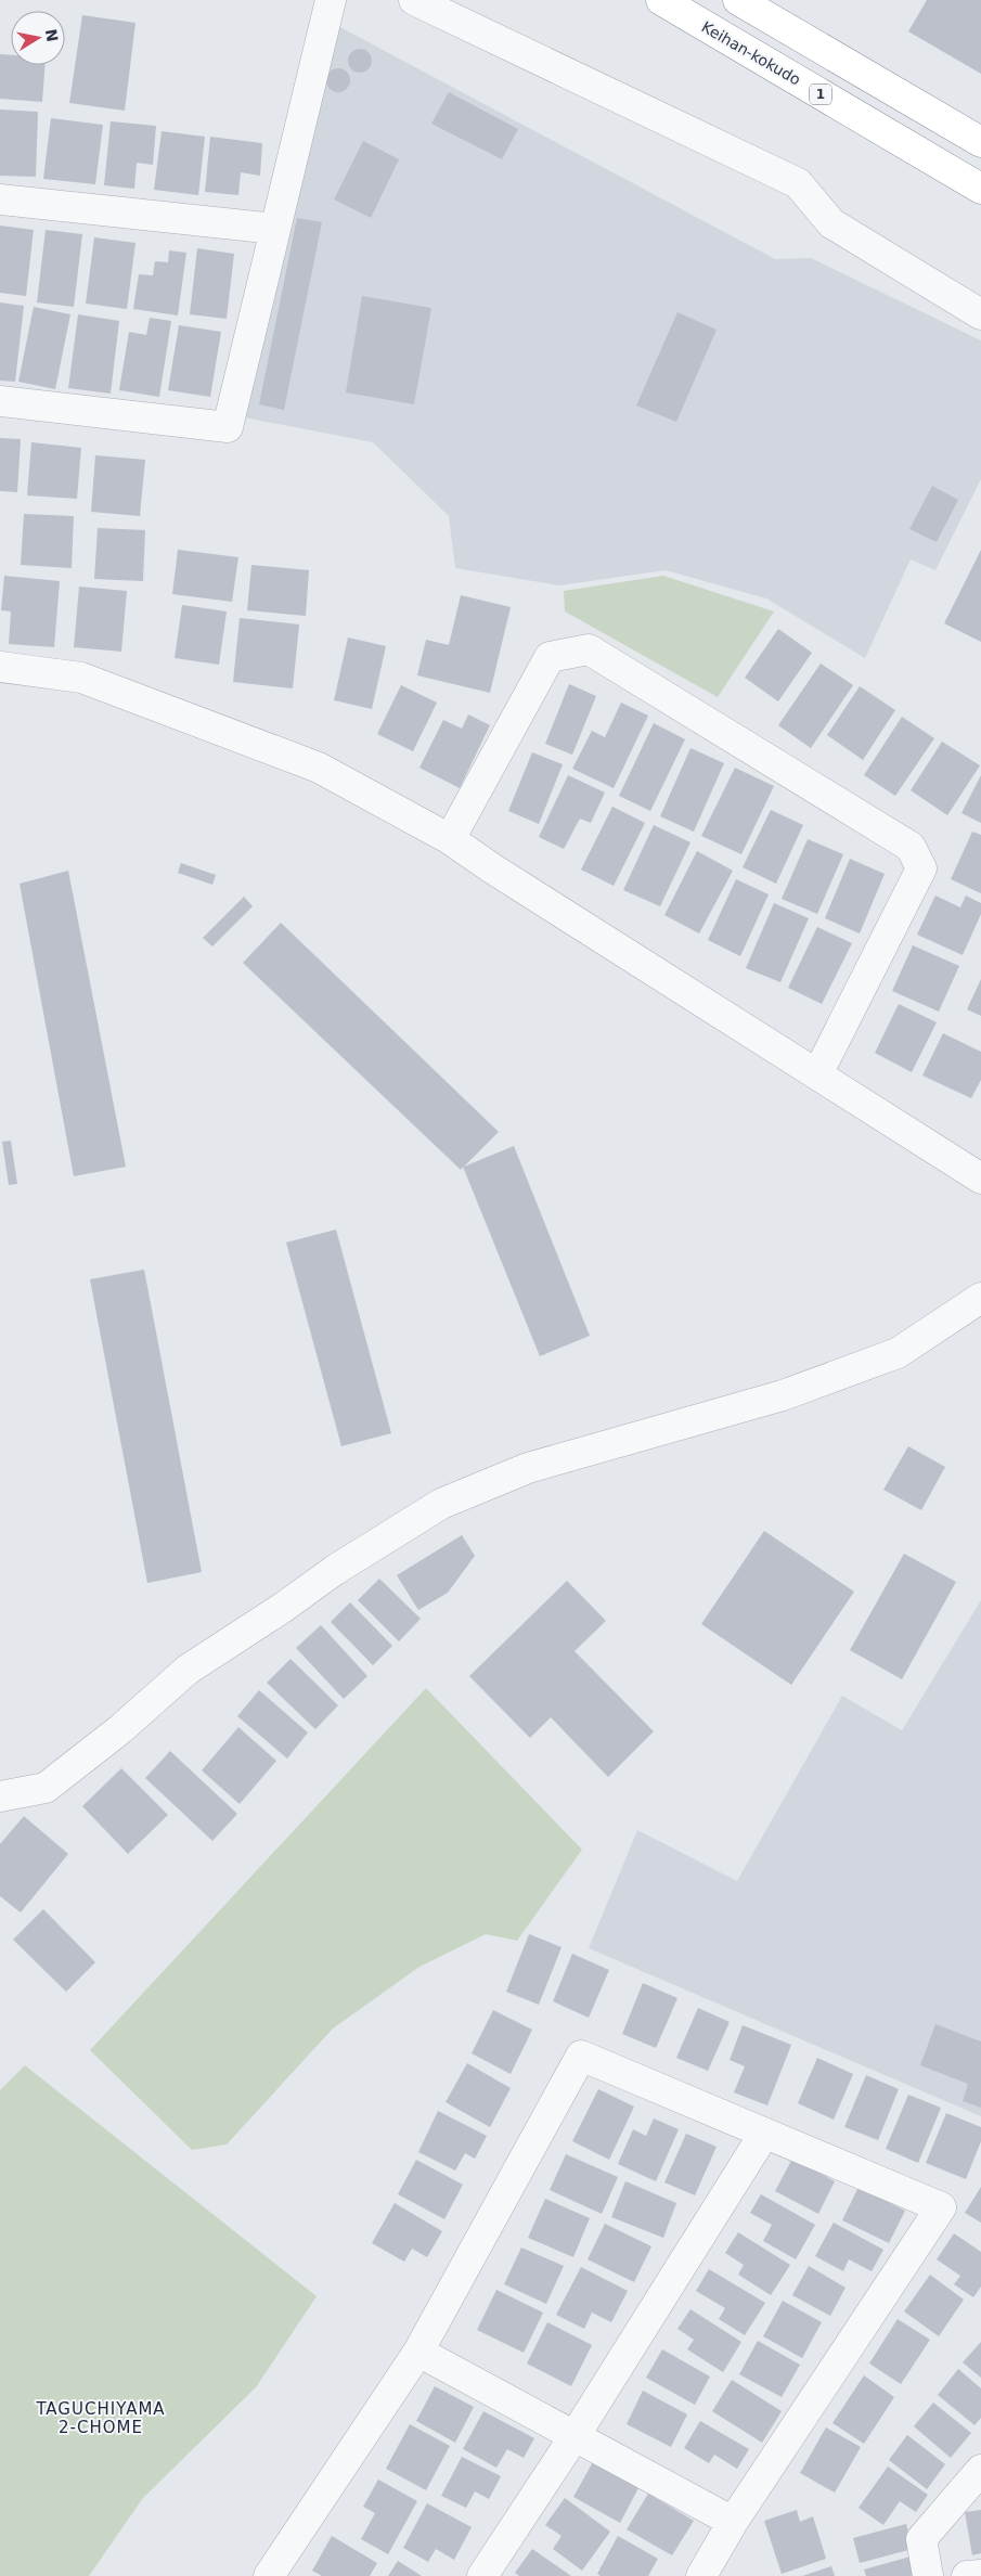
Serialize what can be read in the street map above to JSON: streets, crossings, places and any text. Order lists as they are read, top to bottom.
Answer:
{
  "streets": {
    "highway": ["Keihan-kokudo", "1"]
  },
  "districts": ["TAGUCHIYAMA 2-CHOME"],
  "north": "right"
}
